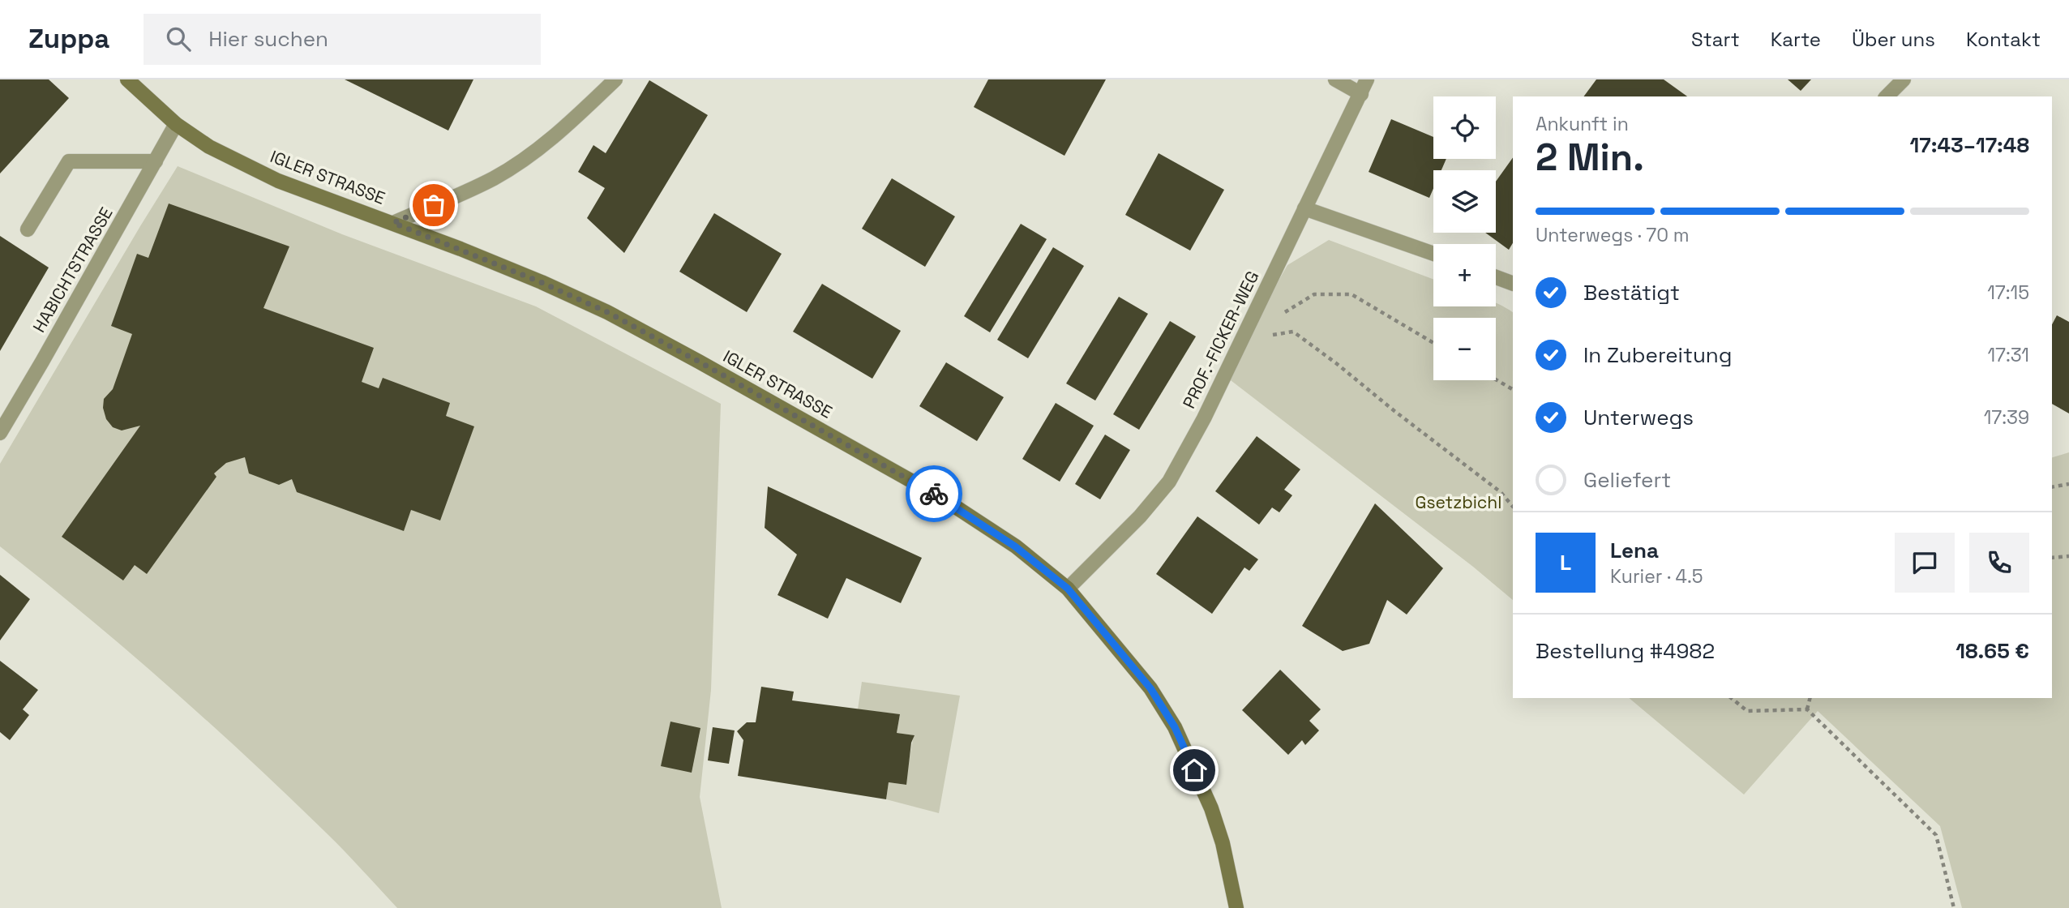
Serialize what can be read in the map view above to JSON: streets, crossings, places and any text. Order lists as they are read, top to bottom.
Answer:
{
  "streets": {
    "main road": ["IGLER STRASSE"],
    "street": ["HABICHTSTRASSE", "PROF.-FICKER-WEG"]
  },
  "crossings": [
    ["IGLER STRASSE", "HABICHTSTRASSE"],
    ["IGLER STRASSE", "PROF.-FICKER-WEG"]
  ],
  "parks": ["Gsetzbichl"],
  "page": {
    "header": "Zuppa",
    "search": "Hier suchen",
    "nav": [
      "Start",
      "Karte",
      "Über uns",
      "Kontakt"
    ],
    "map_buttons": ["+", "−"],
    "heading": ["2 Min.", "Ankunft in", "17:43–17:48"],
    "panel": [
      "Lena",
      "Kurier · 4.5",
      "Bestellung #4982",
      "18.65 €"
    ],
    "bar": "Unterwegs · 70 m",
    "list": [
      ["Bestätigt", "17:15"],
      ["In Zubereitung", "17:31"],
      ["Unterwegs", "17:39"],
      "Geliefert"
    ],
    "round": "L"
  }
}
